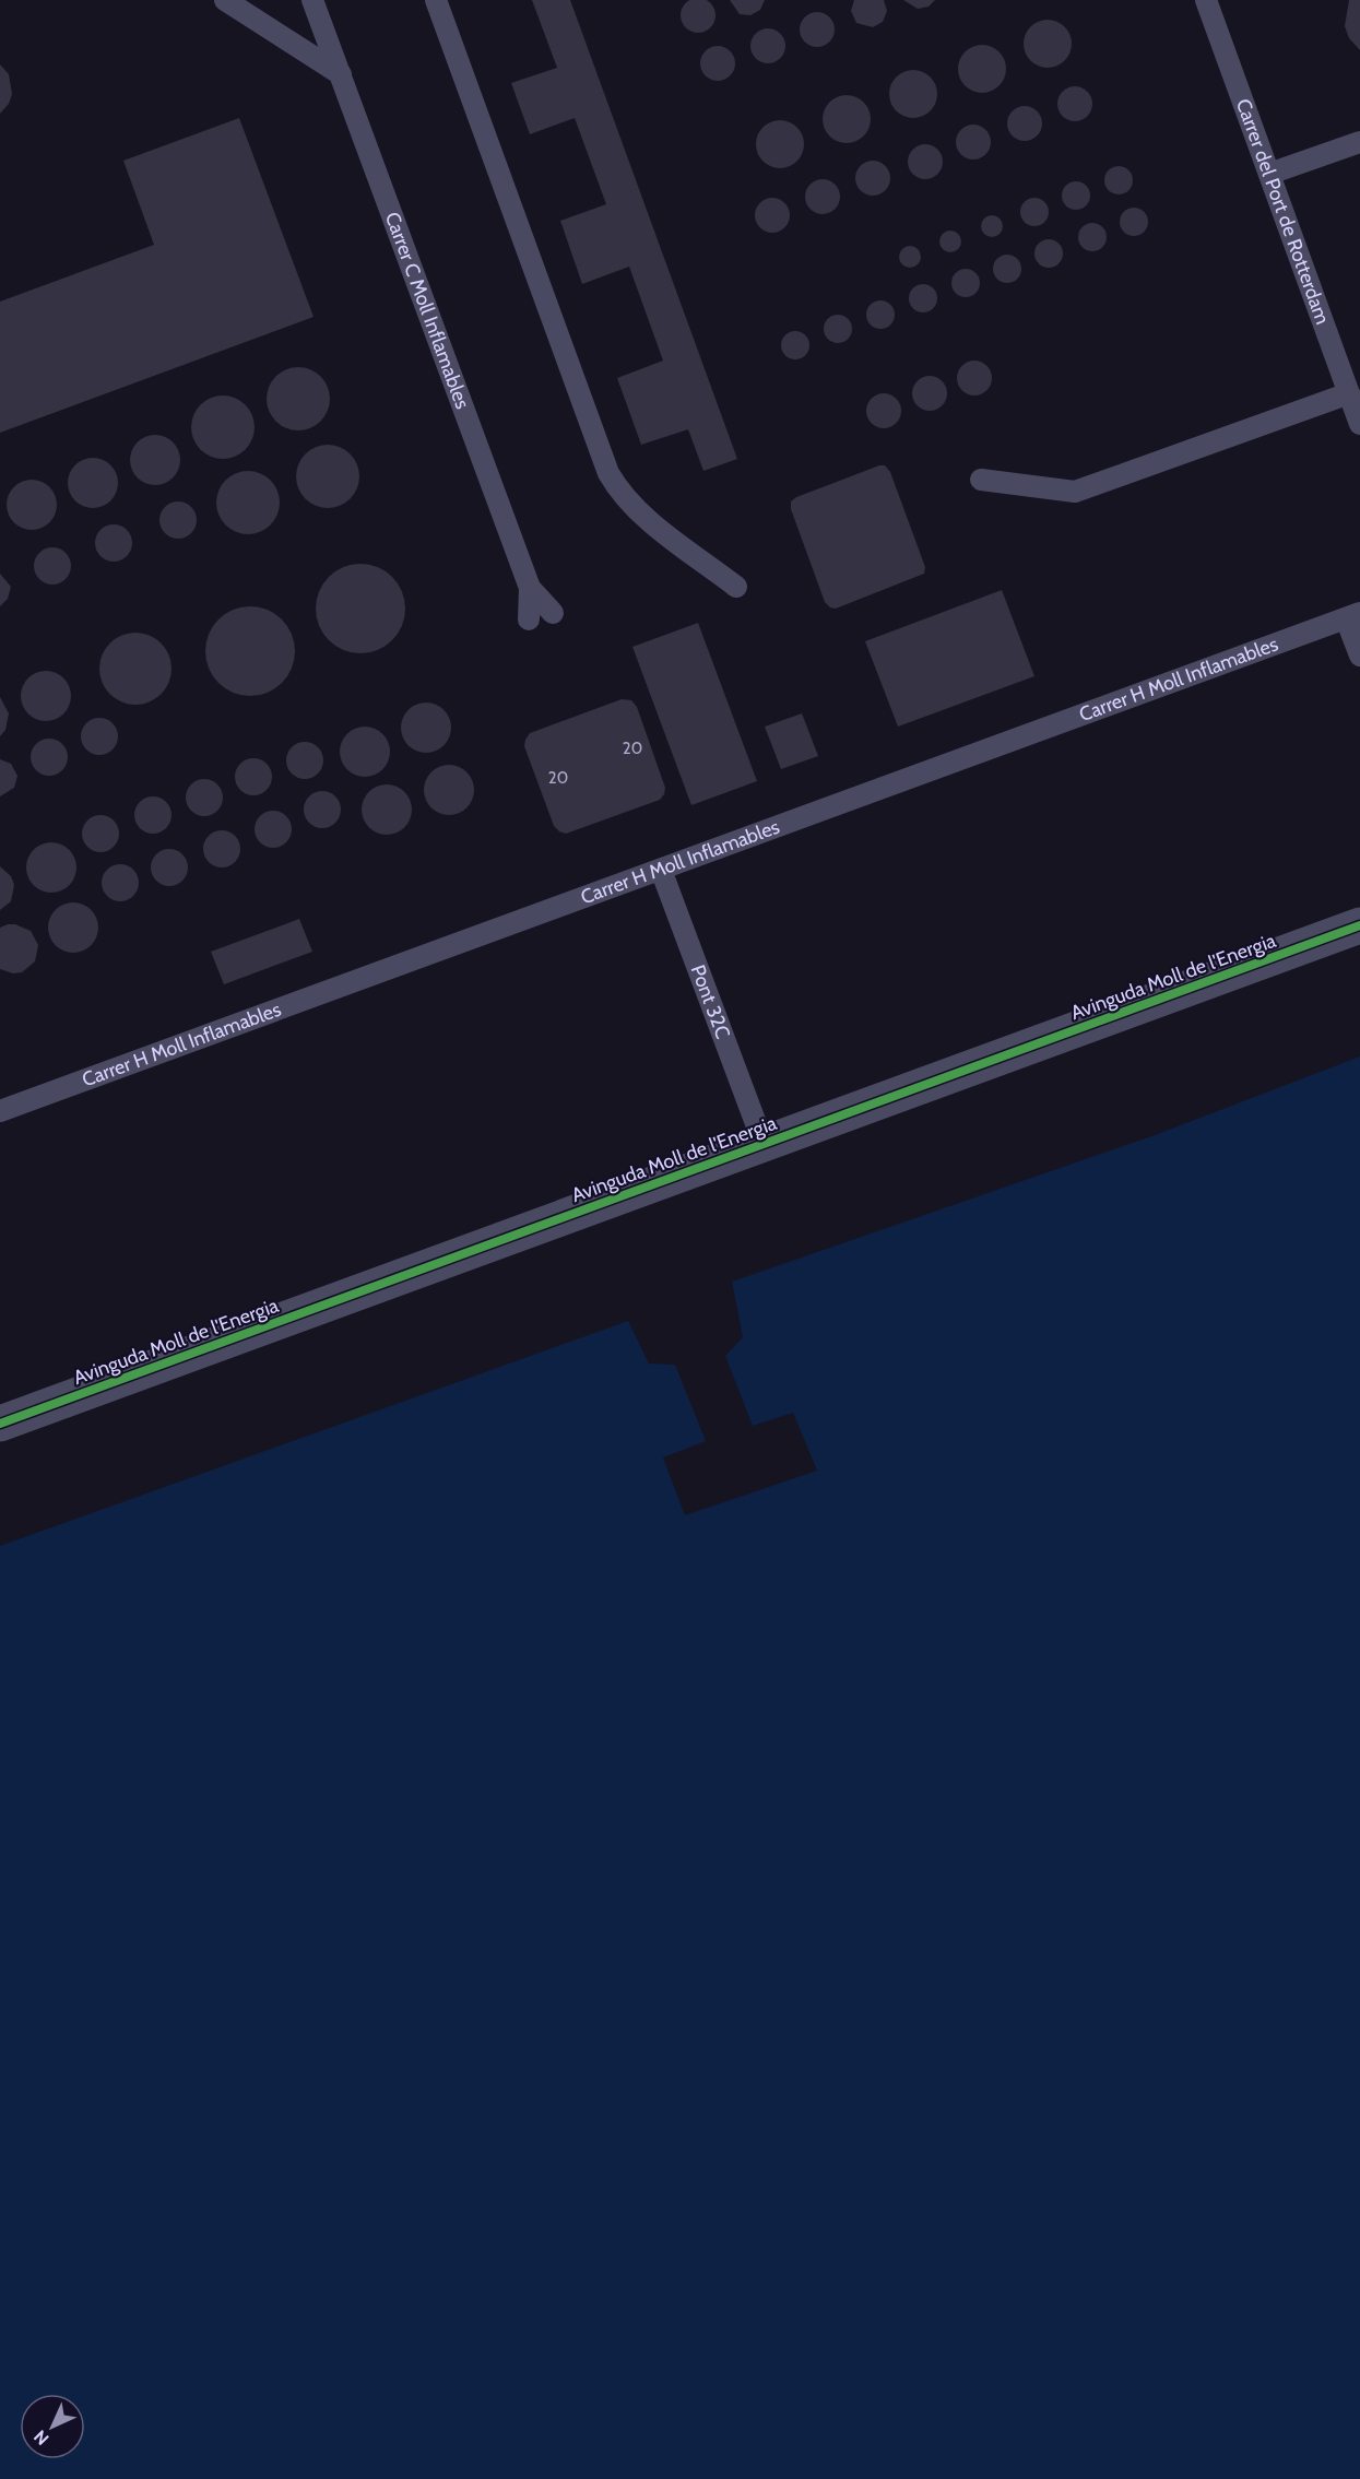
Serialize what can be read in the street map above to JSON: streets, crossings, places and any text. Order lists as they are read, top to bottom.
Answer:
{
  "streets": {
    "street": ["Avinguda Moll de l'Energia"],
    "lane": [
      "Carrer del Port de Rotterdam",
      "Carrer C Moll Inflamables",
      "Carrer H Moll Inflamables",
      "Pont 32C"
    ]
  },
  "crossings": [
    ["Carrer H Moll Inflamables", "Pont 32C"],
    ["Avinguda Moll de l'Energia", "Pont 32C"]
  ],
  "house_numbers": ["20", "20"],
  "north": "bottom left"
}
